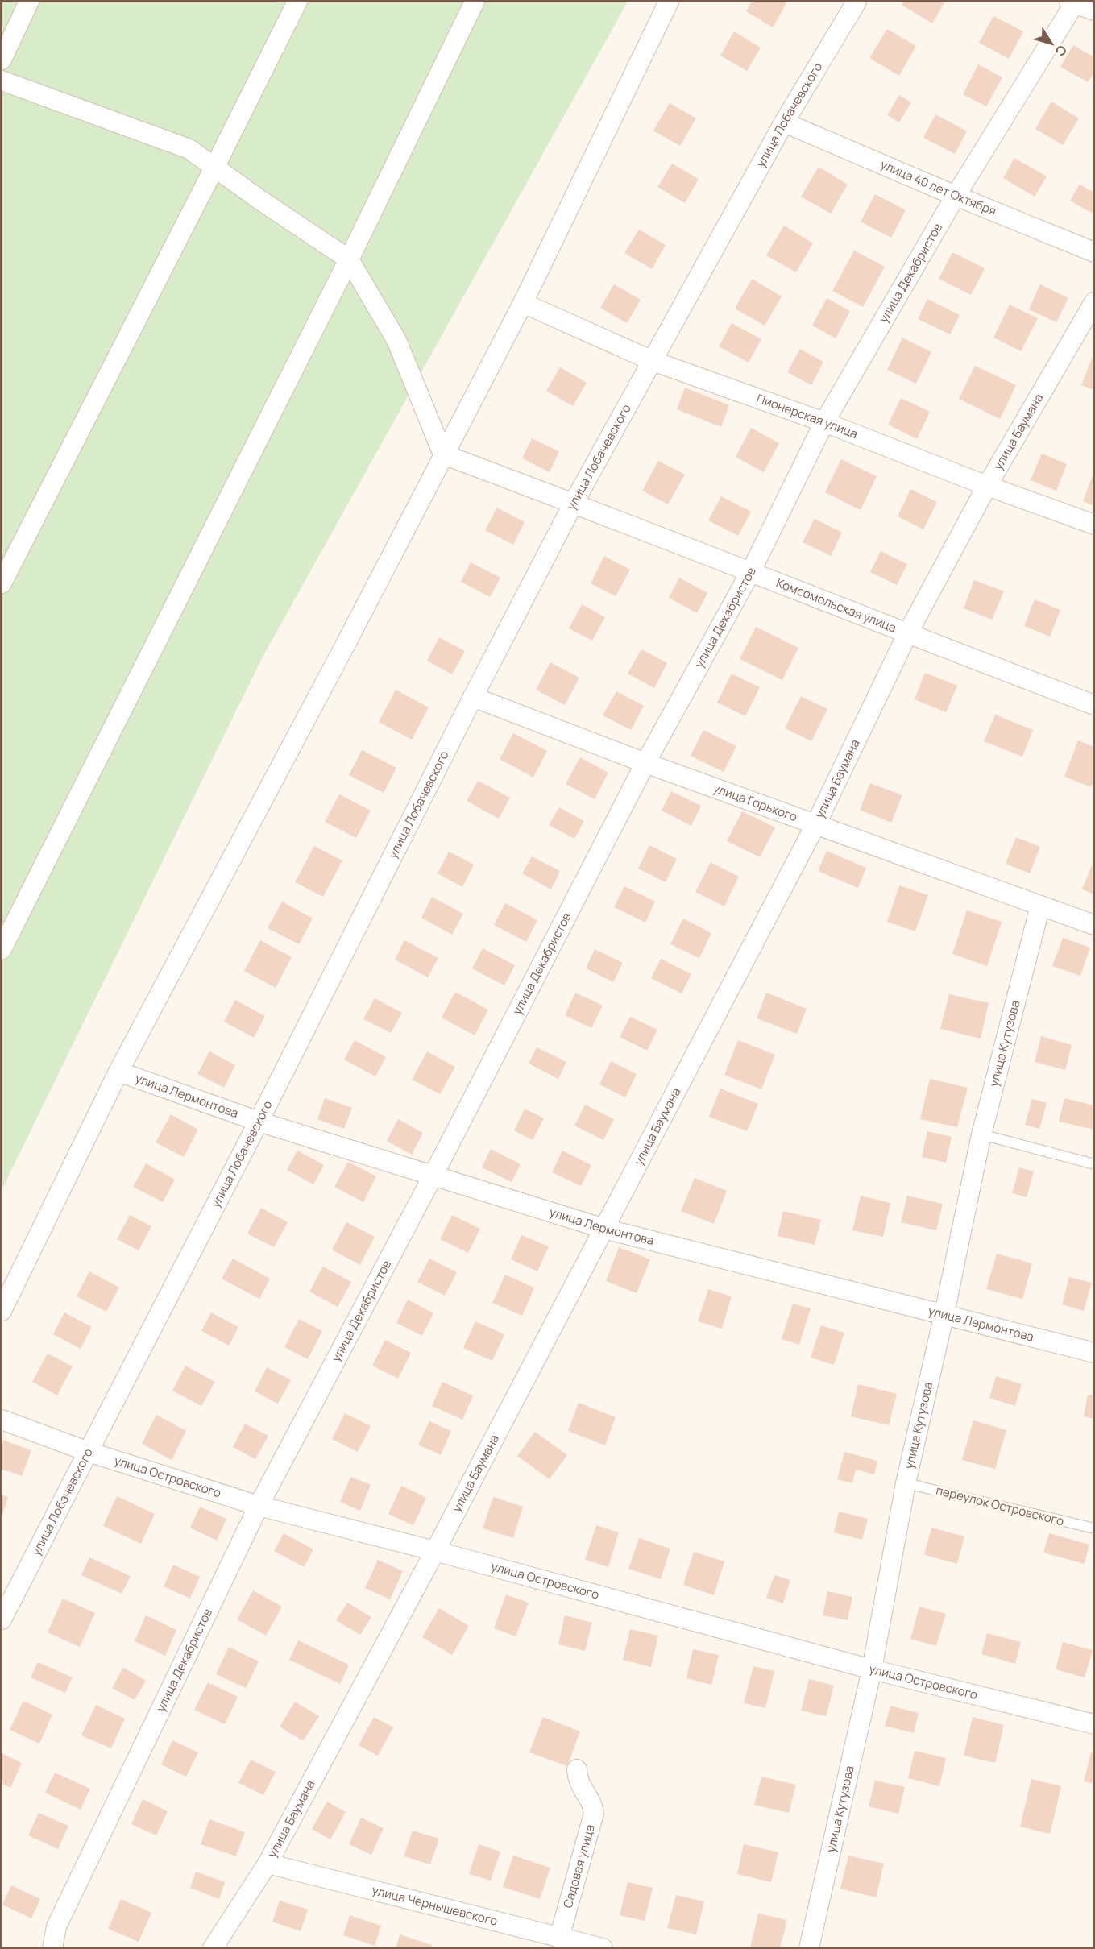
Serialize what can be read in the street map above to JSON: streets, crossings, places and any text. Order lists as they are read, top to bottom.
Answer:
{
  "streets": {
    "street": [
      "улица Лобачевского",
      "улица 40 лет Октября",
      "улица Декабристов",
      "Пионерская улица",
      "улица Баумана",
      "Комсомольская улица",
      "улица Горького",
      "улица Кутузова",
      "улица Лермонтова",
      "улица Островского",
      "Садовая улица",
      "улица Чернышевского"
    ],
    "lane": ["переулок Островского"]
  },
  "crossings": [
    ["улица Лобачевского", "улица 40 лет Октября"],
    ["улица Лобачевского", "Пионерская улица"],
    ["улица Лобачевского", "Комсомольская улица"],
    ["улица Лобачевского", "улица Горького"],
    ["улица Лобачевского", "улица Лермонтова"],
    ["улица Лобачевского", "улица Островского"],
    ["улица 40 лет Октября", "улица Декабристов"],
    ["улица Декабристов", "Пионерская улица"],
    ["улица Декабристов", "Комсомольская улица"],
    ["улица Декабристов", "улица Горького"],
    ["улица Декабристов", "улица Лермонтова"],
    ["улица Декабристов", "улица Островского"],
    ["Пионерская улица", "улица Баумана"],
    ["улица Баумана", "Комсомольская улица"],
    ["улица Баумана", "улица Горького"],
    ["улица Баумана", "улица Лермонтова"],
    ["улица Баумана", "улица Островского"],
    ["улица Баумана", "улица Чернышевского"],
    ["улица Горького", "улица Кутузова"],
    ["улица Кутузова", "улица Лермонтова"],
    ["улица Кутузова", "улица Островского"],
    ["улица Кутузова", "переулок Островского"],
    ["Садовая улица", "улица Чернышевского"]
  ],
  "north": "bottom right"
}
